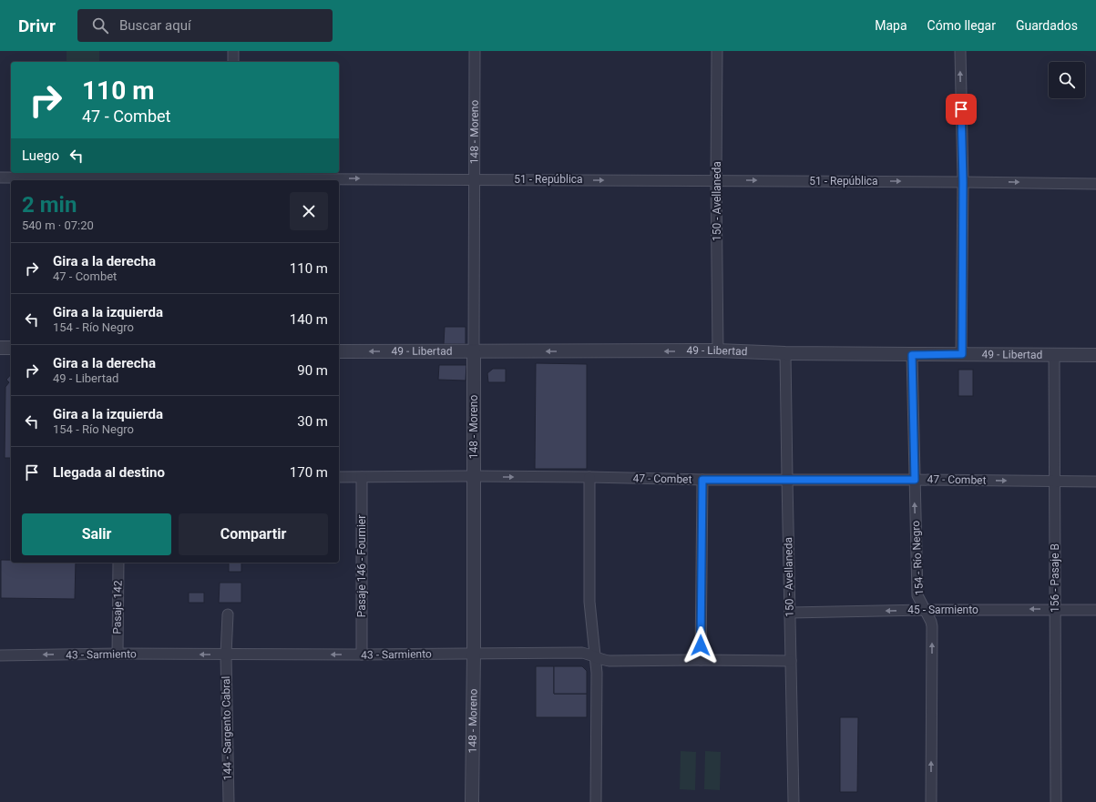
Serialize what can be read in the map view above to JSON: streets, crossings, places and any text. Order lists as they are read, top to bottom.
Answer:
{
  "streets": {
    "street": [
      "148 - Moreno",
      "51 - República",
      "150 - Avellaneda",
      "49 - Libertad",
      "47 - Combet",
      "154 - Río Negro",
      "Pasaje 146 - Fournier",
      "156 - Pasaje B",
      "Pasaje 142",
      "45 - Sarmiento",
      "43 - Sarmiento",
      "144 - Sargento Cabral"
    ]
  },
  "crossings": [
    ["148 - Moreno", "51 - República"],
    ["148 - Moreno", "49 - Libertad"],
    ["148 - Moreno", "47 - Combet"],
    ["148 - Moreno", "43 - Sarmiento"],
    ["51 - República", "150 - Avellaneda"],
    ["150 - Avellaneda", "49 - Libertad"],
    ["150 - Avellaneda", "47 - Combet"],
    ["150 - Avellaneda", "45 - Sarmiento"],
    ["150 - Avellaneda", "43 - Sarmiento"],
    ["49 - Libertad", "154 - Río Negro"],
    ["49 - Libertad", "156 - Pasaje B"],
    ["47 - Combet", "154 - Río Negro"],
    ["47 - Combet", "Pasaje 146 - Fournier"],
    ["47 - Combet", "156 - Pasaje B"],
    ["154 - Río Negro", "45 - Sarmiento"],
    ["Pasaje 146 - Fournier", "43 - Sarmiento"],
    ["156 - Pasaje B", "45 - Sarmiento"],
    ["Pasaje 142", "43 - Sarmiento"],
    ["43 - Sarmiento", "144 - Sargento Cabral"]
  ],
  "one_way": [
    "51 - República",
    "49 - Libertad",
    "154 - Río Negro",
    "45 - Sarmiento",
    "43 - Sarmiento"
  ],
  "page": {
    "header": "Drivr",
    "search": "Buscar aquí",
    "nav": ["Mapa", "Cómo llegar", "Guardados"],
    "turn": ["110 m", "47 - Combet"],
    "then": "Luego",
    "heading": ["2 min", "540 m · 07:20"],
    "list": [
      {
        "name": "Gira a la derecha",
        "note": "47 - Combet",
        "value": "110 m"
      },
      {
        "name": "Gira a la izquierda",
        "note": "154 - Río Negro",
        "value": "140 m"
      },
      {
        "name": "Gira a la derecha",
        "note": "49 - Libertad",
        "value": "90 m"
      },
      {
        "name": "Gira a la izquierda",
        "note": "154 - Río Negro",
        "value": "30 m"
      },
      {
        "name": "Llegada al destino",
        "value": "170 m"
      }
    ],
    "buttons": ["Salir", "Compartir"]
  }
}
